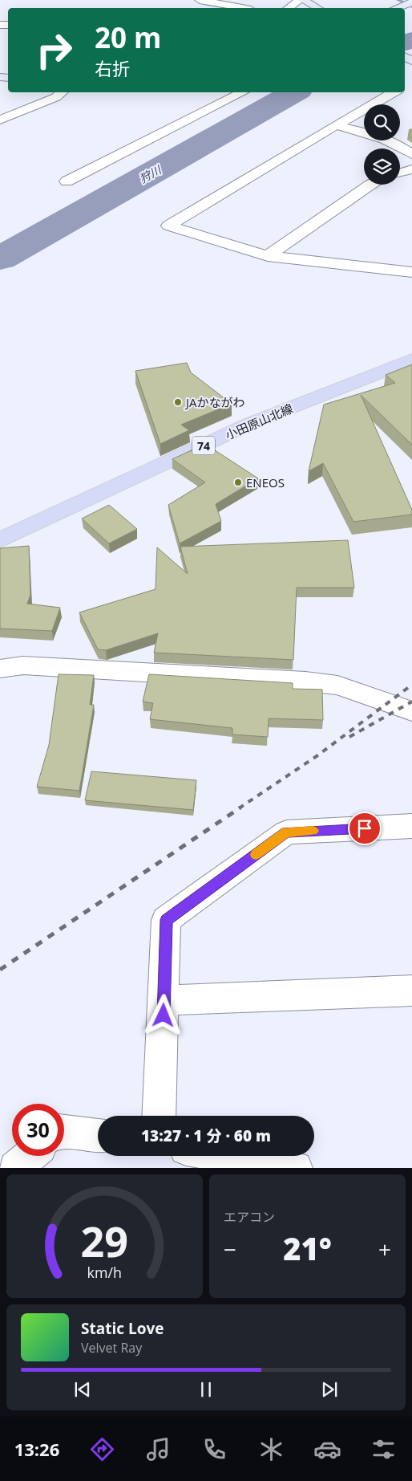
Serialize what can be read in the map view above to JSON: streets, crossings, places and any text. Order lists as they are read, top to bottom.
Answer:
{
  "streets": {
    "main road": ["小田原山北線", "74"]
  },
  "water": ["狩川"],
  "places": ["JAかながわ", "ENEOS"],
  "page": {
    "turn": ["20 m", "右折"],
    "limit": "30",
    "trip": "13:27 · 1 分 · 60 m",
    "tile": "エアコン",
    "heat": ["−", "21°", "+"],
    "song": ["Static Love", "Velvet Ray"],
    "tabs": "13:26",
    "gauge": ["29", "km/h"]
  }
}
